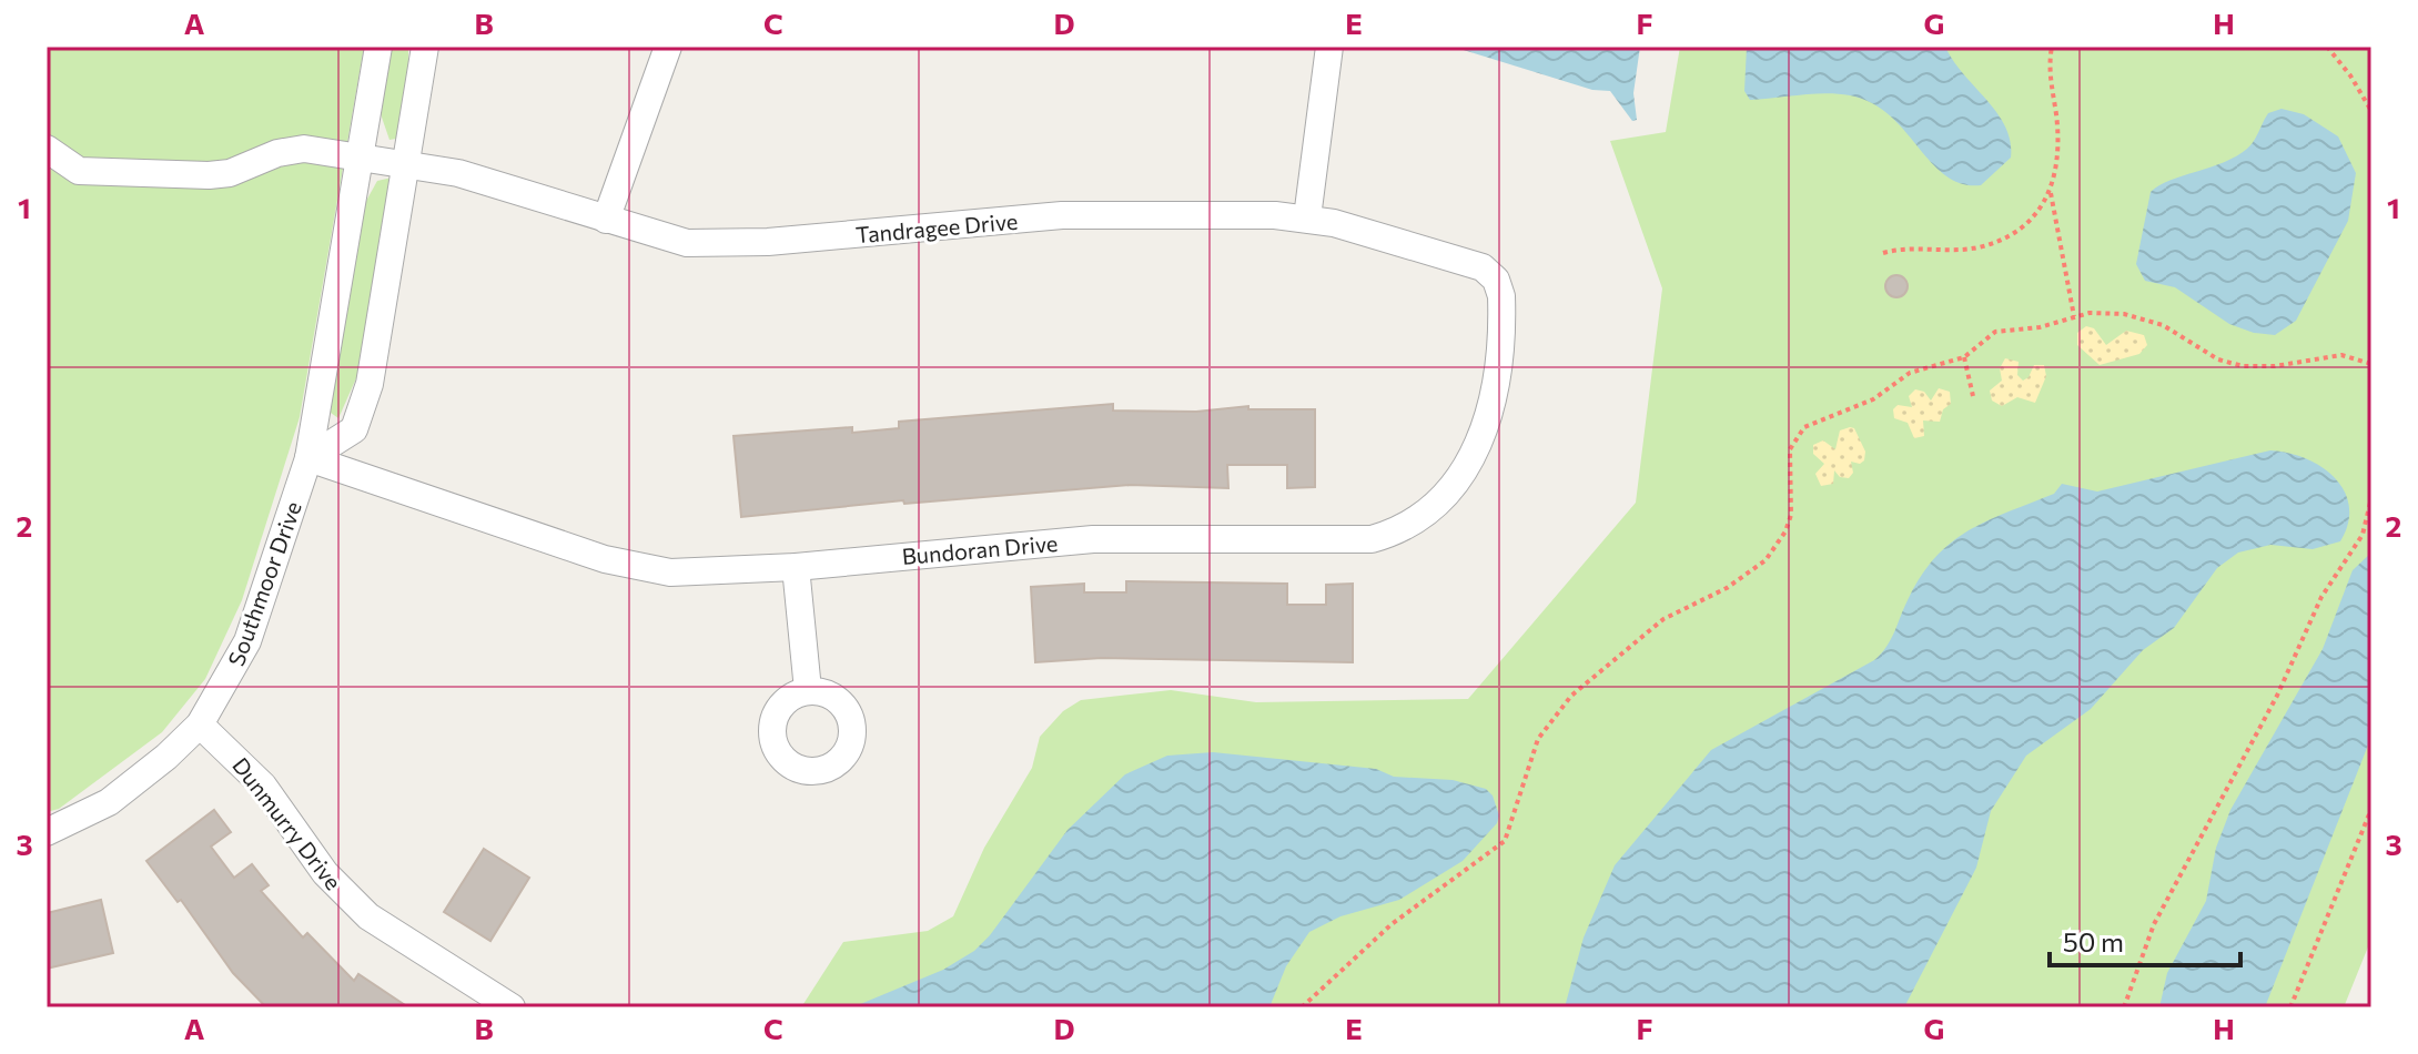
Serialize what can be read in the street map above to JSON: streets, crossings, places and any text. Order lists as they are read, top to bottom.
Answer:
{
  "streets": {
    "street": [
      "Tandragee Drive",
      "Bundoran Drive",
      "Southmoor Drive",
      "Dunmurry Drive"
    ]
  },
  "crossings": [
    ["Tandragee Drive", "Bundoran Drive"],
    ["Tandragee Drive", "Southmoor Drive"],
    ["Bundoran Drive", "Southmoor Drive"],
    ["Southmoor Drive", "Dunmurry Drive"]
  ],
  "scale_bar": "50 m",
  "grid": {
    "columns": [
      "A",
      "B",
      "C",
      "D",
      "E",
      "F",
      "G",
      "H"
    ],
    "rows": ["1", "2", "3"]
  }
}
